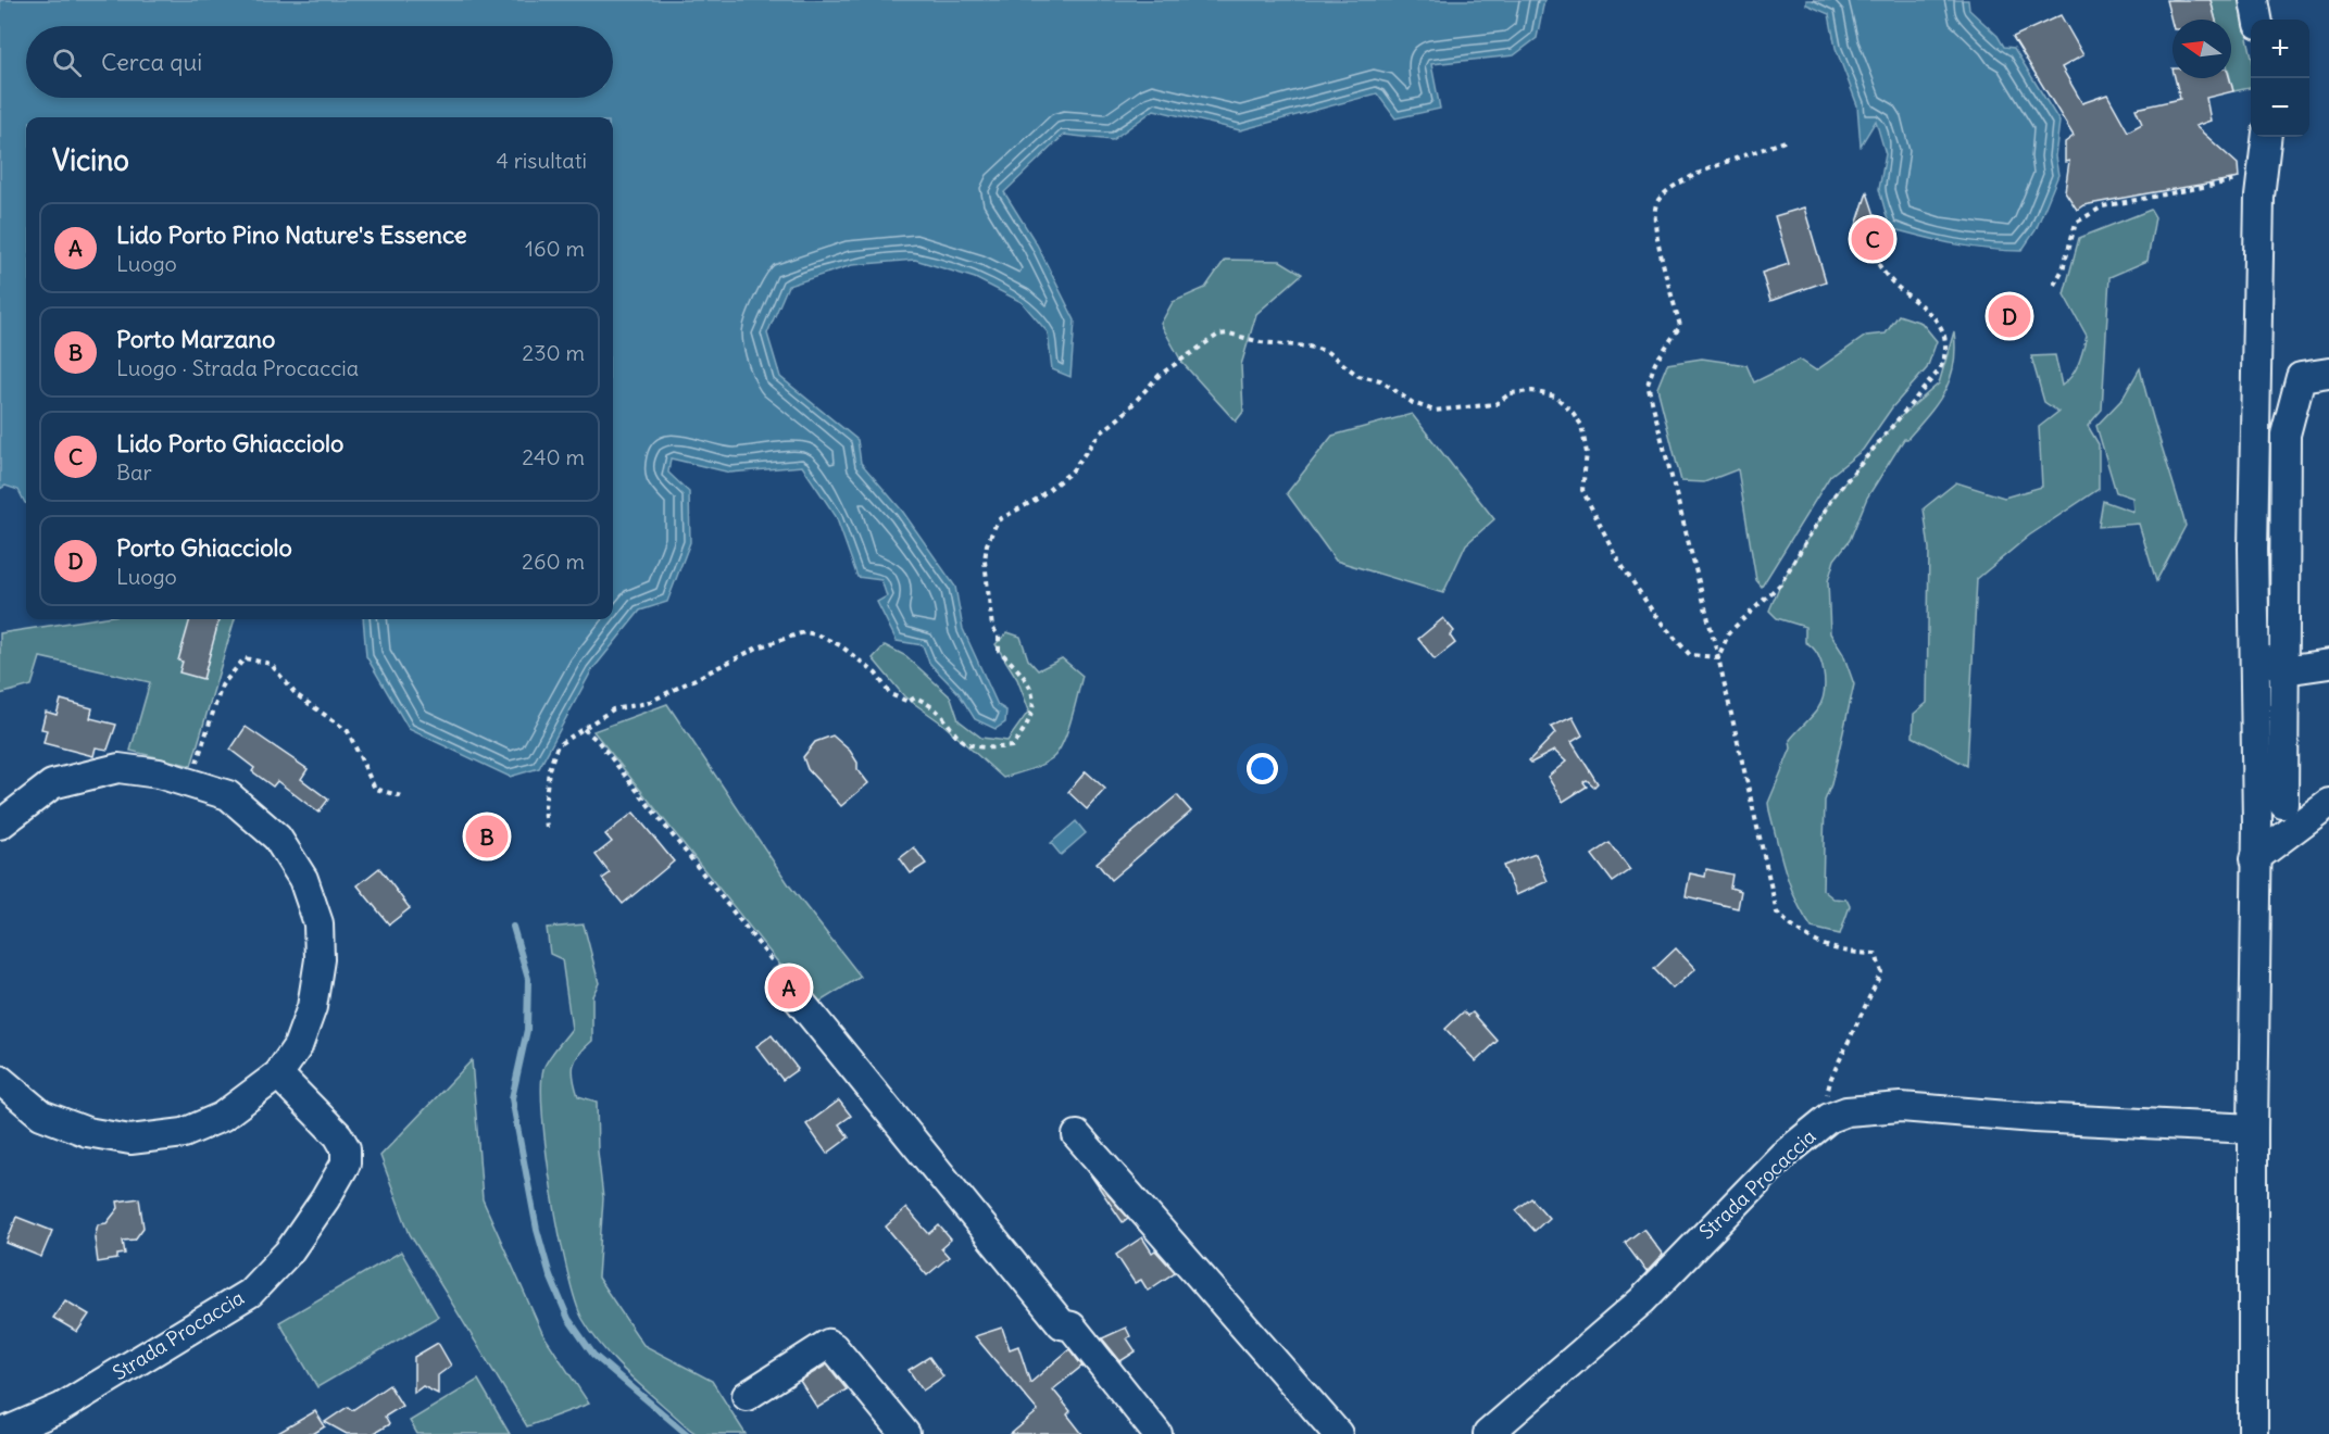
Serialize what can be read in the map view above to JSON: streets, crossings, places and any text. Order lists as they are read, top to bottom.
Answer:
{
  "streets": {
    "street": ["Strada Procaccia"]
  },
  "north": "left",
  "page": {
    "map_buttons": ["+", "−"],
    "search": "Cerca qui",
    "heading": ["Vicino", "4 risultati"],
    "list": [
      {
        "mark": "A",
        "name": "Lido Porto Pino Nature's Essence",
        "note": "Luogo",
        "value": "160 m"
      },
      {
        "mark": "B",
        "name": "Porto Marzano",
        "note": "Luogo · Strada Procaccia",
        "value": "230 m"
      },
      {
        "mark": "C",
        "name": "Lido Porto Ghiacciolo",
        "note": "Bar",
        "value": "240 m"
      },
      {
        "mark": "D",
        "name": "Porto Ghiacciolo",
        "note": "Luogo",
        "value": "260 m"
      }
    ],
    "pins": [
      "C",
      "D",
      "B",
      "A"
    ]
  }
}
